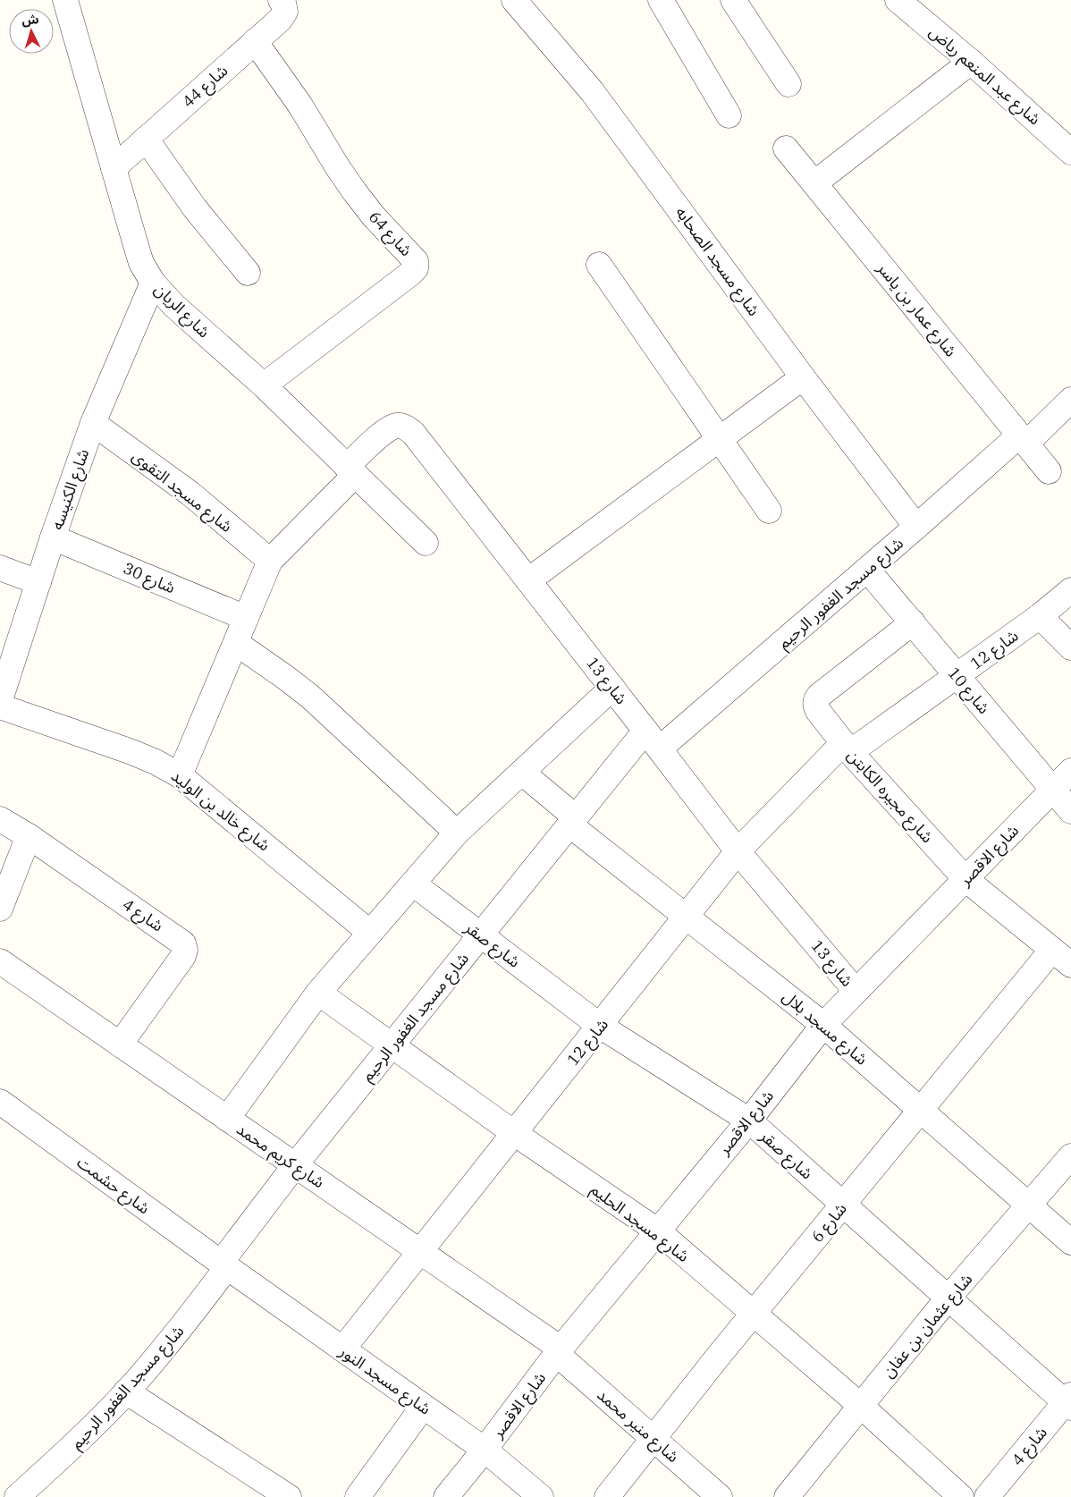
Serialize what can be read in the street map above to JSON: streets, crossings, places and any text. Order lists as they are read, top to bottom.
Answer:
{
  "streets": {
    "street": [
      "شارع عبد المنعم رياض",
      "شارع 44",
      "شارع 64",
      "شارع مسجد الصحابه",
      "شارع عمار بن ياسر",
      "شارع الريان",
      "شارع الكنيسه",
      "شارع مسجد التقوى",
      "شارع 30",
      "شارع مسجد الغفور الرحيم",
      "شارع 12",
      "شارع 13",
      "شارع 10",
      "شارع مجيره الكابتن",
      "شارع خالد بن الوليد",
      "شارع الاقصر",
      "شارع 4",
      "شارع صقر",
      "شارع مسجد بلال",
      "شارع كريم محمد",
      "شارع حشمت",
      "شارع مسجد الحليم",
      "شارع 6",
      "شارع عثمان بن عفان",
      "شارع مسجد النور",
      "شارع منير محمد"
    ]
  },
  "crossings": [
    ["شارع 44", "شارع 64"],
    ["شارع 44", "شارع الريان"],
    ["شارع 64", "شارع الريان"],
    ["شارع مسجد الصحابه", "شارع مسجد الغفور الرحيم"],
    ["شارع عمار بن ياسر", "شارع مسجد الغفور الرحيم"],
    ["شارع الريان", "شارع الكنيسه"],
    ["شارع الريان", "شارع 13"],
    ["شارع الكنيسه", "شارع مسجد التقوى"],
    ["شارع الكنيسه", "شارع 30"],
    ["شارع مسجد الغفور الرحيم", "شارع 13"],
    ["شارع مسجد الغفور الرحيم", "شارع 10"],
    ["شارع مسجد الغفور الرحيم", "شارع صقر"],
    ["شارع مسجد الغفور الرحيم", "شارع مسجد بلال"],
    ["شارع مسجد الغفور الرحيم", "شارع كريم محمد"],
    ["شارع مسجد الغفور الرحيم", "شارع حشمت"],
    ["شارع مسجد الغفور الرحيم", "شارع مسجد الحليم"],
    ["شارع مسجد الغفور الرحيم", "شارع مسجد النور"],
    ["شارع 12", "شارع 13"],
    ["شارع 12", "شارع 10"],
    ["شارع 12", "شارع مجيره الكابتن"],
    ["شارع 12", "شارع صقر"],
    ["شارع 12", "شارع مسجد بلال"],
    ["شارع 12", "شارع كريم محمد"],
    ["شارع 12", "شارع مسجد الحليم"],
    ["شارع 12", "شارع مسجد النور"],
    ["شارع 13", "شارع الاقصر"],
    ["شارع 10", "شارع مجيره الكابتن"],
    ["شارع 10", "شارع الاقصر"],
    ["شارع مجيره الكابتن", "شارع الاقصر"],
    ["شارع مجيره الكابتن", "شارع 6"],
    ["شارع الاقصر", "شارع صقر"],
    ["شارع الاقصر", "شارع مسجد بلال"],
    ["شارع الاقصر", "شارع كريم محمد"],
    ["شارع الاقصر", "شارع مسجد الحليم"],
    ["شارع الاقصر", "شارع مسجد النور"],
    ["شارع الاقصر", "شارع منير محمد"],
    ["شارع 4", "شارع صقر"],
    ["شارع 4", "شارع كريم محمد"],
    ["شارع صقر", "شارع 6"],
    ["شارع صقر", "شارع عثمان بن عفان"],
    ["شارع مسجد بلال", "شارع 6"],
    ["شارع مسجد بلال", "شارع عثمان بن عفان"],
    ["شارع كريم محمد", "شارع منير محمد"],
    ["شارع حشمت", "شارع مسجد النور"],
    ["شارع مسجد الحليم", "شارع 6"],
    ["شارع مسجد الحليم", "شارع عثمان بن عفان"],
    ["شارع 6", "شارع منير محمد"]
  ],
  "north": "top"
}
